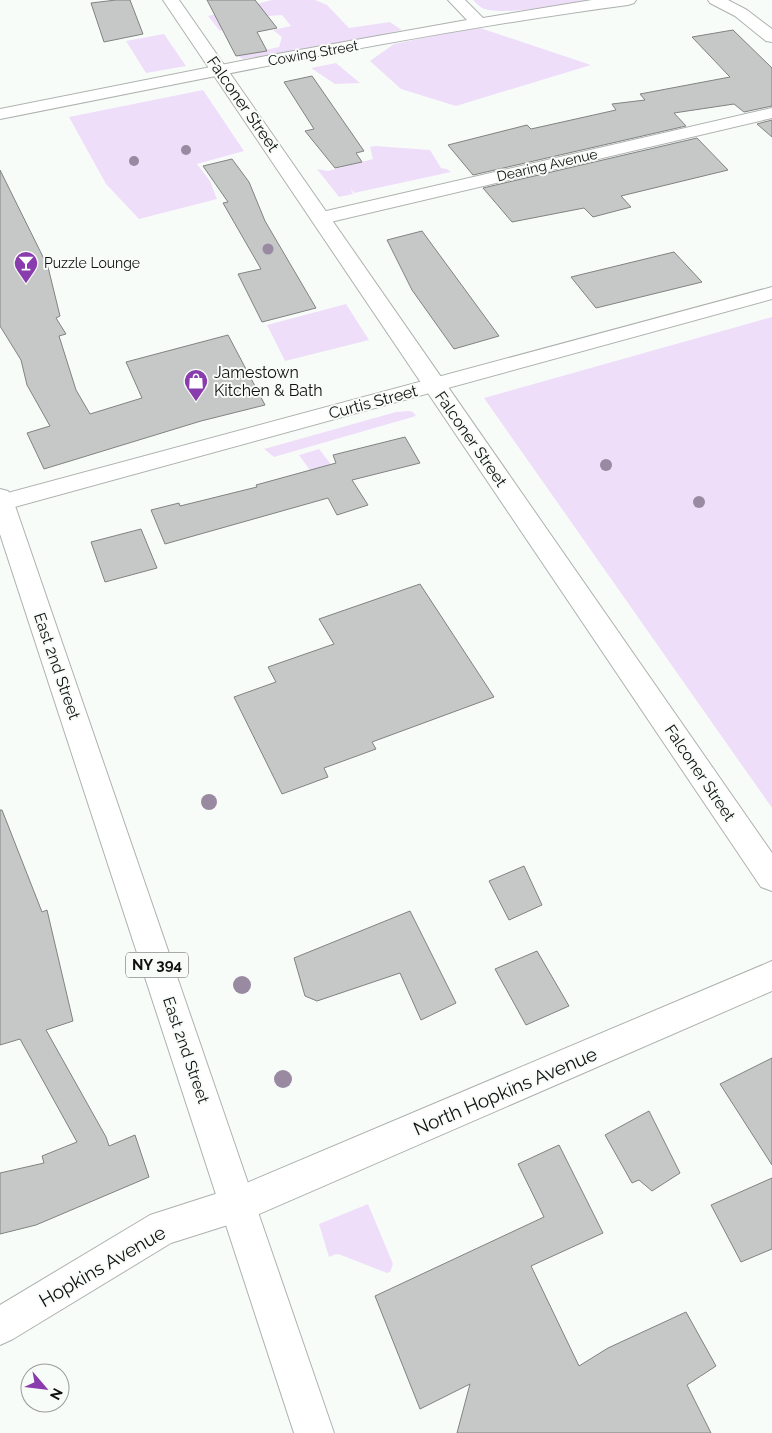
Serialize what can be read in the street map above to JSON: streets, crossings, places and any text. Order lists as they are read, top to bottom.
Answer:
{
  "streets": {
    "street": [
      "Cowing Street",
      "Falconer Street",
      "Dearing Avenue",
      "Curtis Street",
      "East 2nd Street",
      "NY 394",
      "North Hopkins Avenue",
      "Hopkins Avenue"
    ]
  },
  "crossings": [
    ["Cowing Street", "Falconer Street"],
    ["Falconer Street", "Dearing Avenue"],
    ["Falconer Street", "Curtis Street"],
    ["Curtis Street", "East 2nd Street"],
    ["East 2nd Street", "North Hopkins Avenue"],
    ["East 2nd Street", "Hopkins Avenue"],
    ["North Hopkins Avenue", "Hopkins Avenue"]
  ],
  "places": {
    "bar": ["Puzzle Lounge"],
    "shop": ["Jamestown Kitchen & Bath"]
  },
  "north": "bottom right"
}
